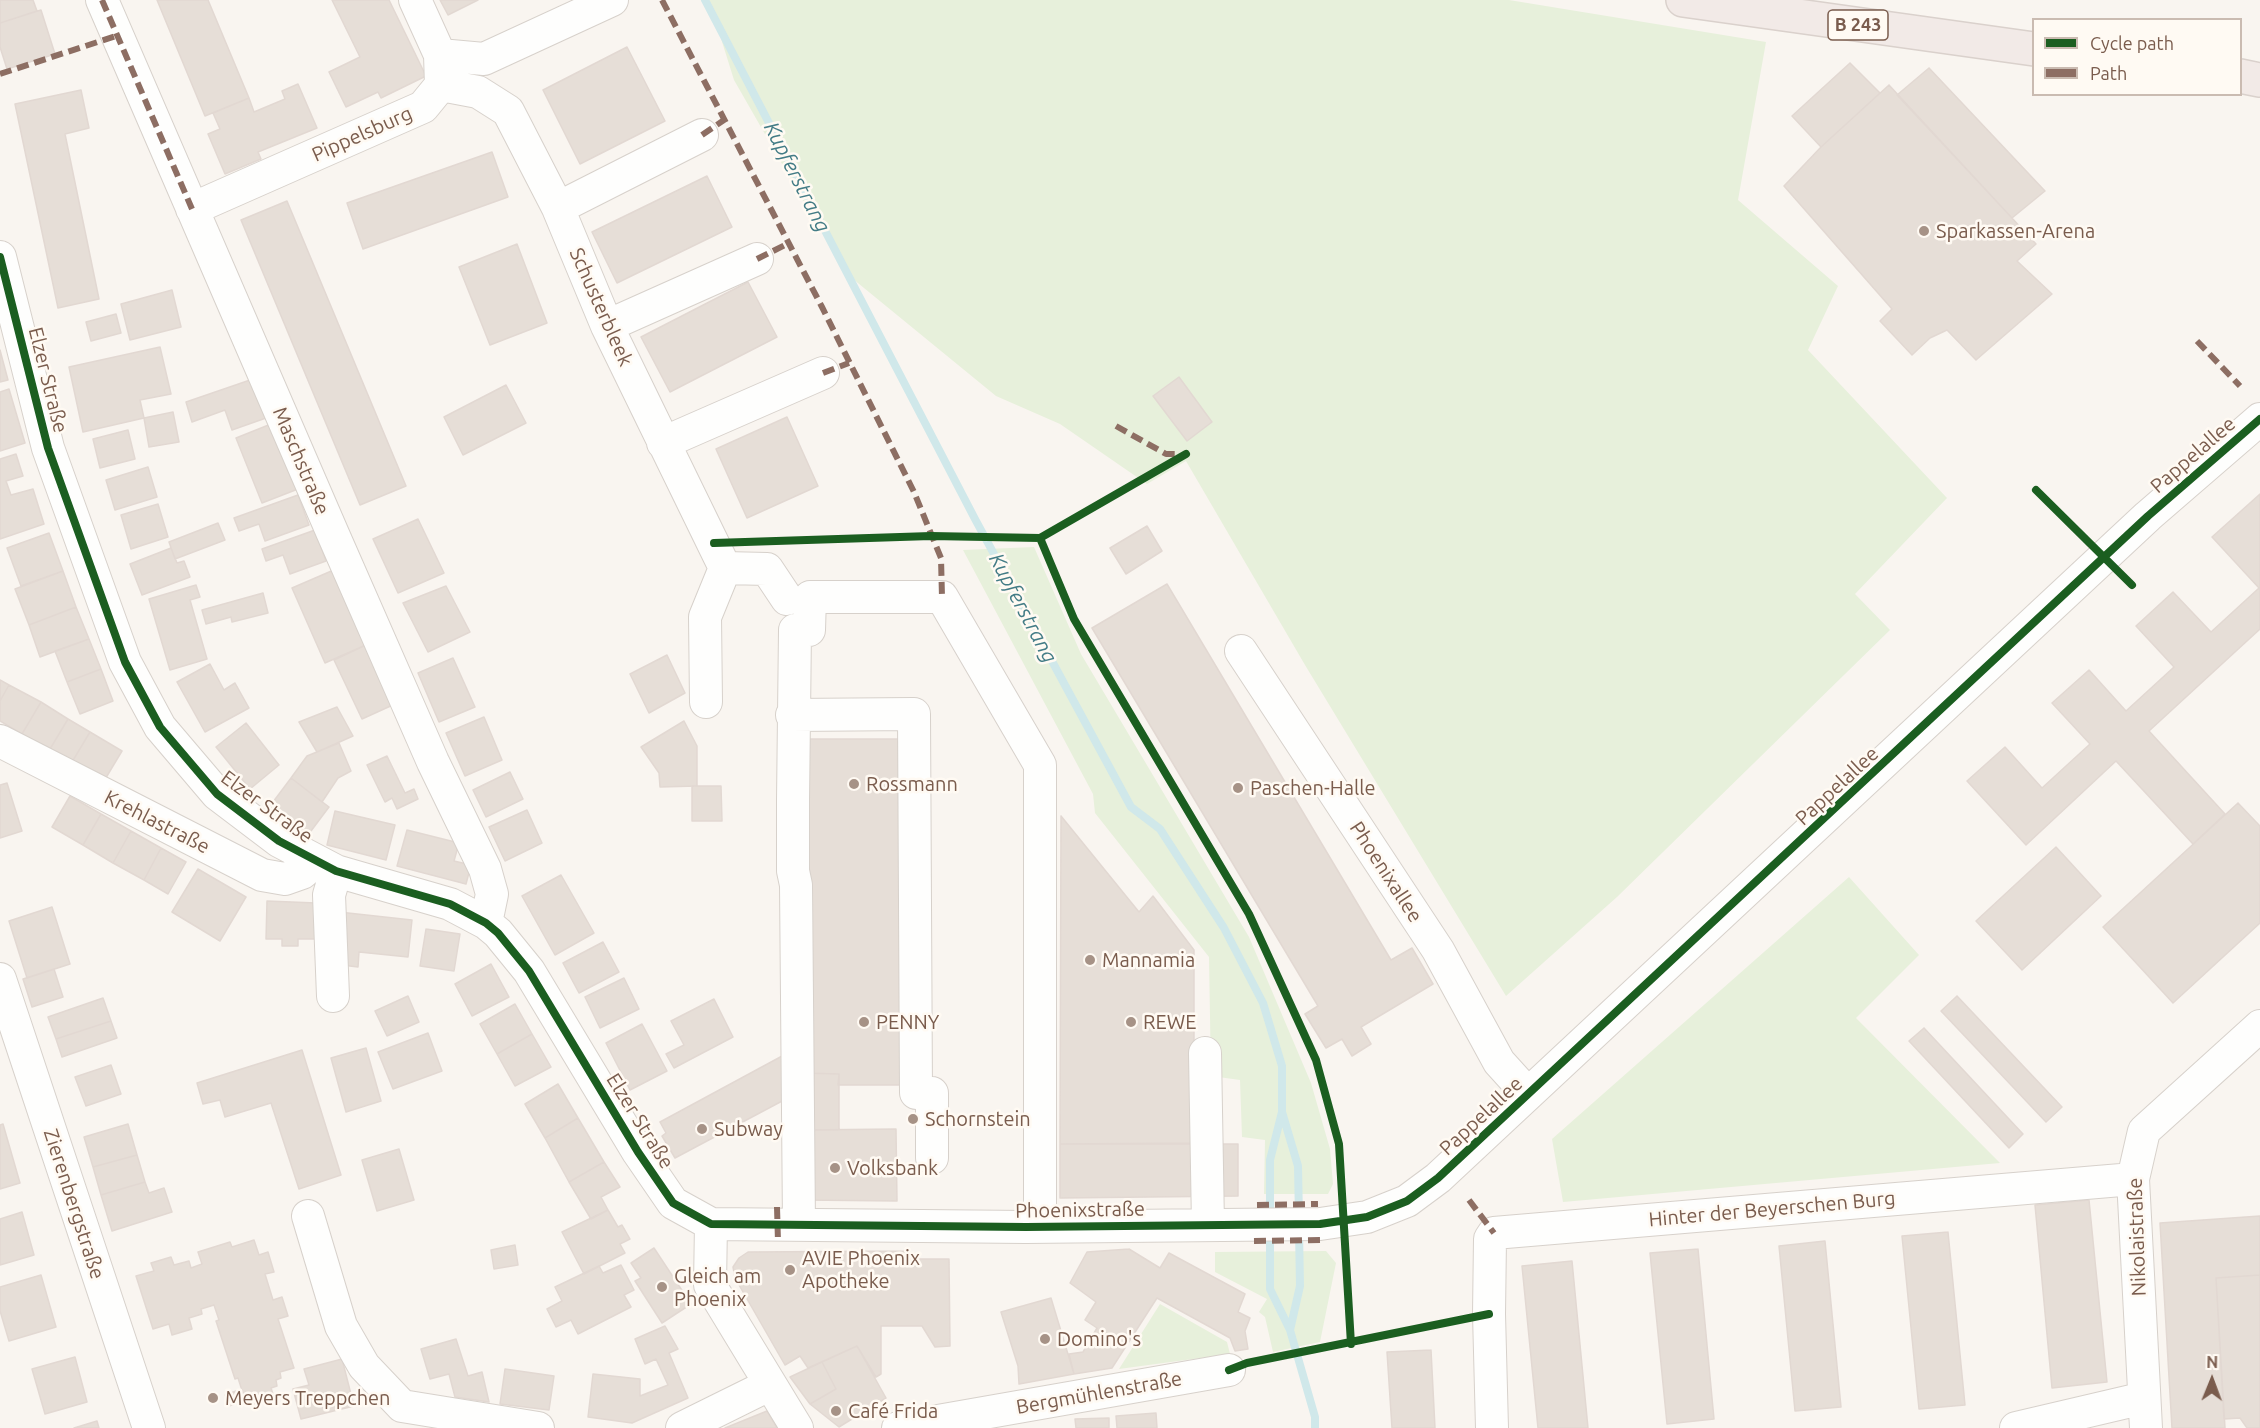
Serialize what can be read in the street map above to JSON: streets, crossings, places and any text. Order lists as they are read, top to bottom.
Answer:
{
  "streets": {
    "highway": ["B 243"],
    "street": [
      "Pippelsburg",
      "Schusterbleek",
      "Elzer Straße",
      "Pappelallee",
      "Maschstraße",
      "Krehlastraße",
      "Phoenixallee",
      "Zierenbergstraße",
      "Hinter der Beyerschen Burg",
      "Phoenixstraße",
      "Nikolaistraße",
      "Bergmühlenstraße"
    ]
  },
  "crossings": [
    ["Pippelsburg", "Schusterbleek"],
    ["Pippelsburg", "Maschstraße"],
    ["Elzer Straße", "Maschstraße"],
    ["Elzer Straße", "Krehlastraße"],
    ["Elzer Straße", "Phoenixstraße"],
    ["Pappelallee", "Phoenixallee"],
    ["Pappelallee", "Phoenixstraße"],
    ["Hinter der Beyerschen Burg", "Nikolaistraße"]
  ],
  "water": ["Kupferstrang"],
  "places": [
    "Sparkassen-Arena",
    "Rossmann",
    "Paschen-Halle",
    "Mannamia",
    "PENNY",
    "REWE",
    "Schornstein",
    "Subway",
    "Volksbank",
    "AVIE Phoenix Apotheke",
    "Gleich am Phoenix",
    "Domino's",
    "Meyers Treppchen",
    "Café Frida"
  ],
  "legend": ["Cycle path", "Path"],
  "north": "top"
}
